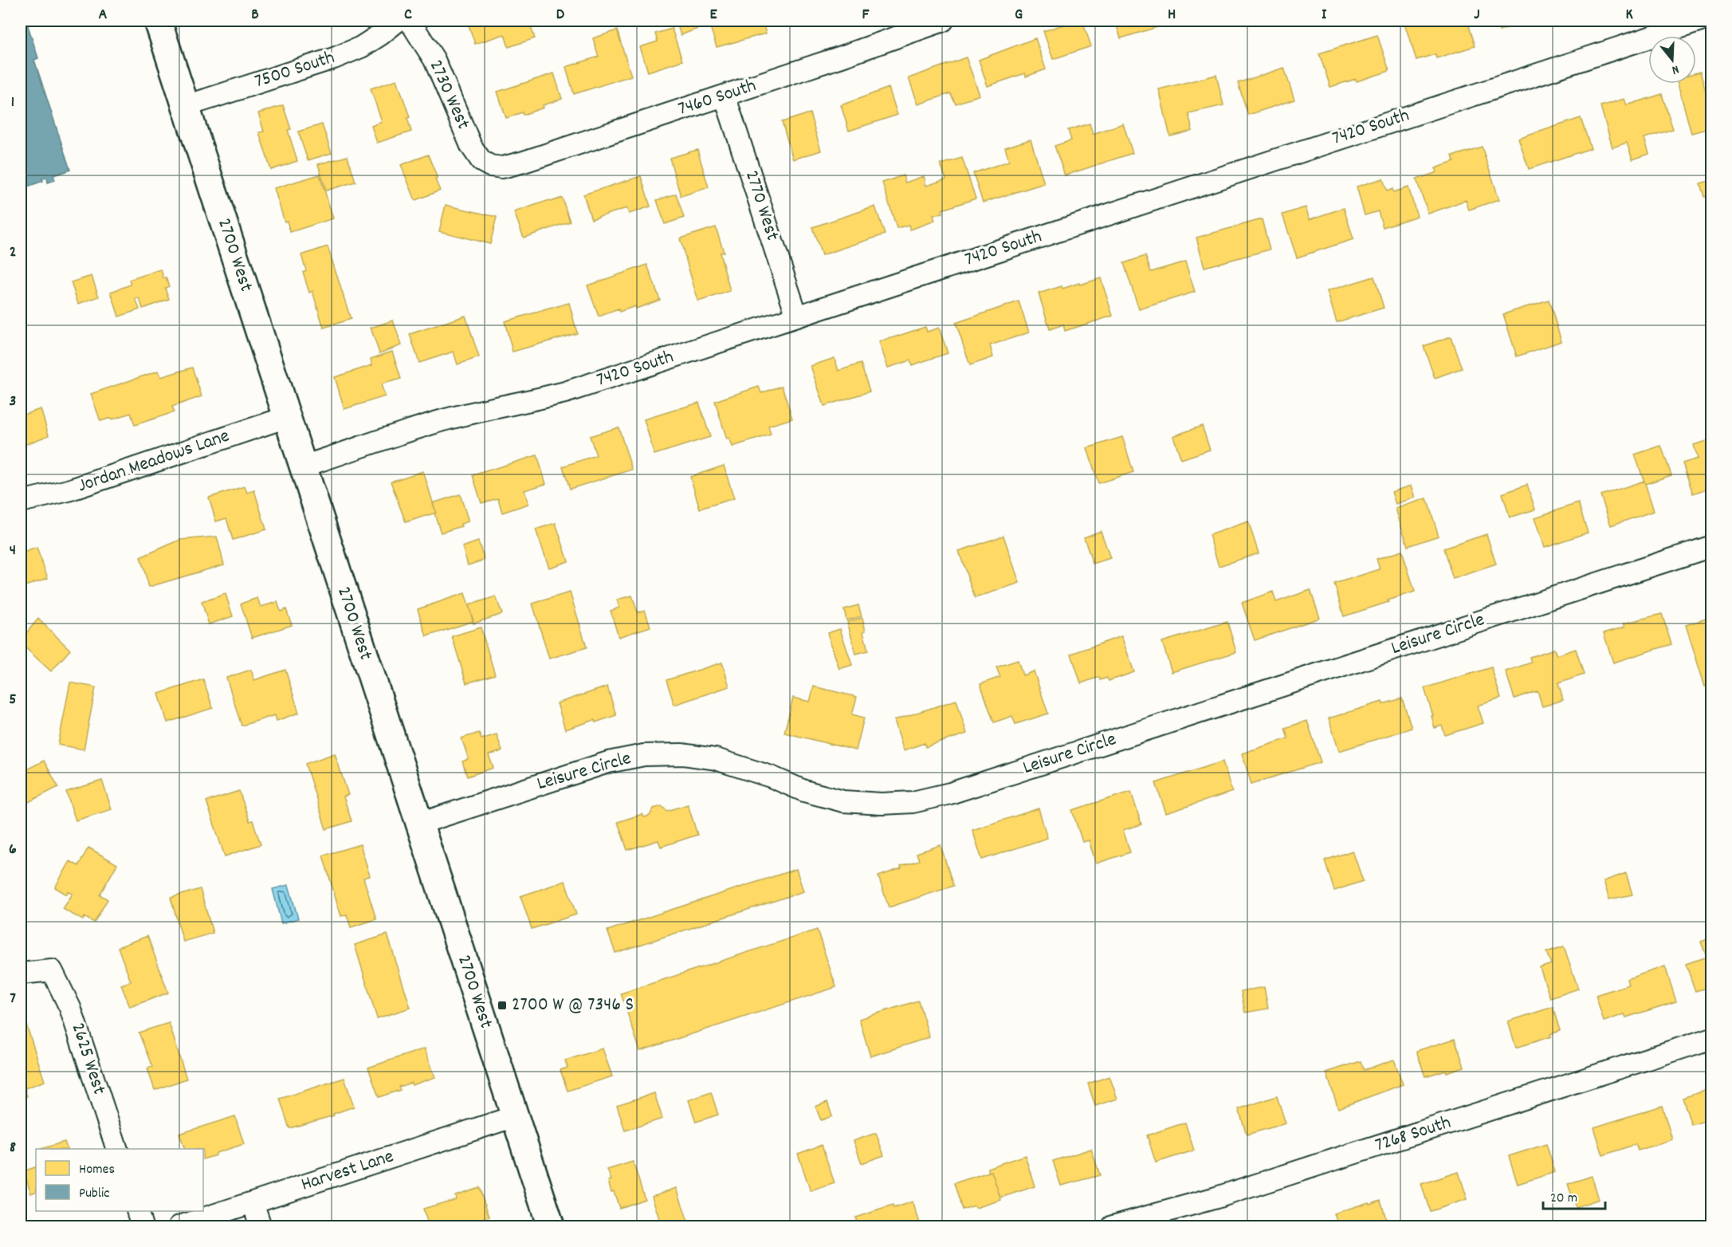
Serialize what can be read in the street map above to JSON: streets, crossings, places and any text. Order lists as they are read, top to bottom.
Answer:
{
  "streets": {
    "main road": ["2700 West"],
    "street": [
      "7500 South",
      "2730 West",
      "7460 South",
      "7420 South",
      "2770 West",
      "Jordan Meadows Lane",
      "Leisure Circle",
      "2625 West",
      "7268 South",
      "Harvest Lane"
    ]
  },
  "crossings": [
    ["7500 South", "2700 West"],
    ["2730 West", "7460 South"],
    ["7460 South", "2770 West"],
    ["7420 South", "2770 West"],
    ["7420 South", "2700 West"],
    ["2700 West", "Jordan Meadows Lane"],
    ["2700 West", "Leisure Circle"],
    ["2700 West", "Harvest Lane"]
  ],
  "places": {
    "transit": ["2700 W @ 7346 S"]
  },
  "legend": ["Homes", "Public"],
  "scale_bar": "20 m",
  "north": "bottom",
  "grid": {
    "columns": [
      "A",
      "B",
      "C",
      "D",
      "E",
      "F",
      "G",
      "H",
      "I",
      "J",
      "K"
    ],
    "rows": [
      "1",
      "2",
      "3",
      "4",
      "5",
      "6",
      "7",
      "8"
    ]
  }
}
